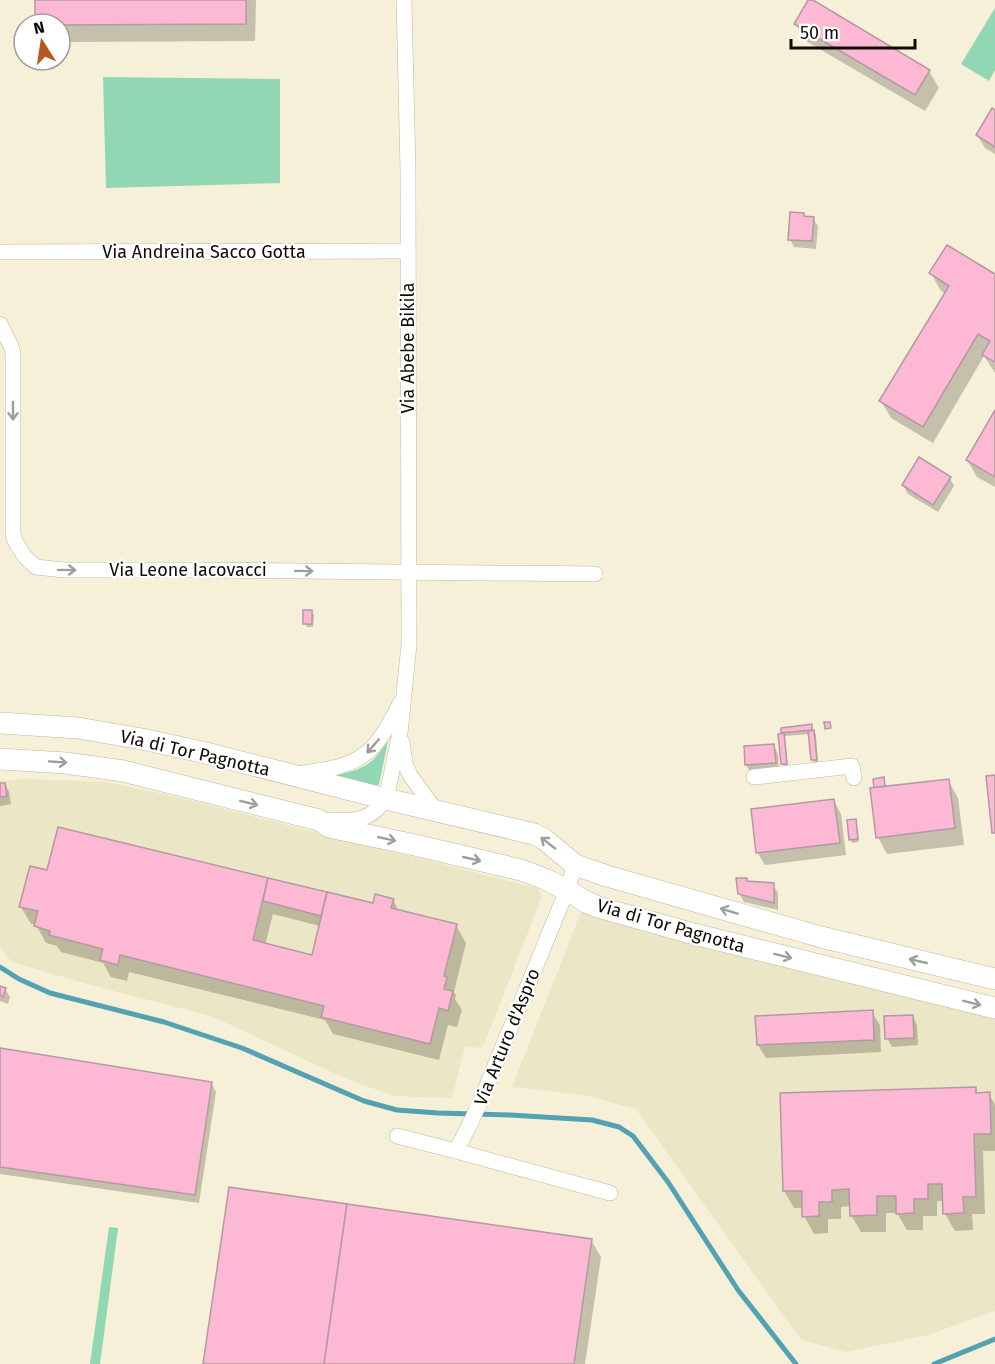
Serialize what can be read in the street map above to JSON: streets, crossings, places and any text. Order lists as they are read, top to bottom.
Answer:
{
  "streets": {
    "street": [
      "Via Andreina Sacco Gotta",
      "Via Abebe Bikila",
      "Via Leone Iacovacci",
      "Via di Tor Pagnotta",
      "Via Arturo d'Aspro"
    ]
  },
  "crossings": [
    ["Via Andreina Sacco Gotta", "Via Abebe Bikila"],
    ["Via Abebe Bikila", "Via Leone Iacovacci"],
    ["Via Abebe Bikila", "Via di Tor Pagnotta"],
    ["Via di Tor Pagnotta", "Via Arturo d'Aspro"]
  ],
  "scale_bar": "50 m",
  "north": "top"
}
